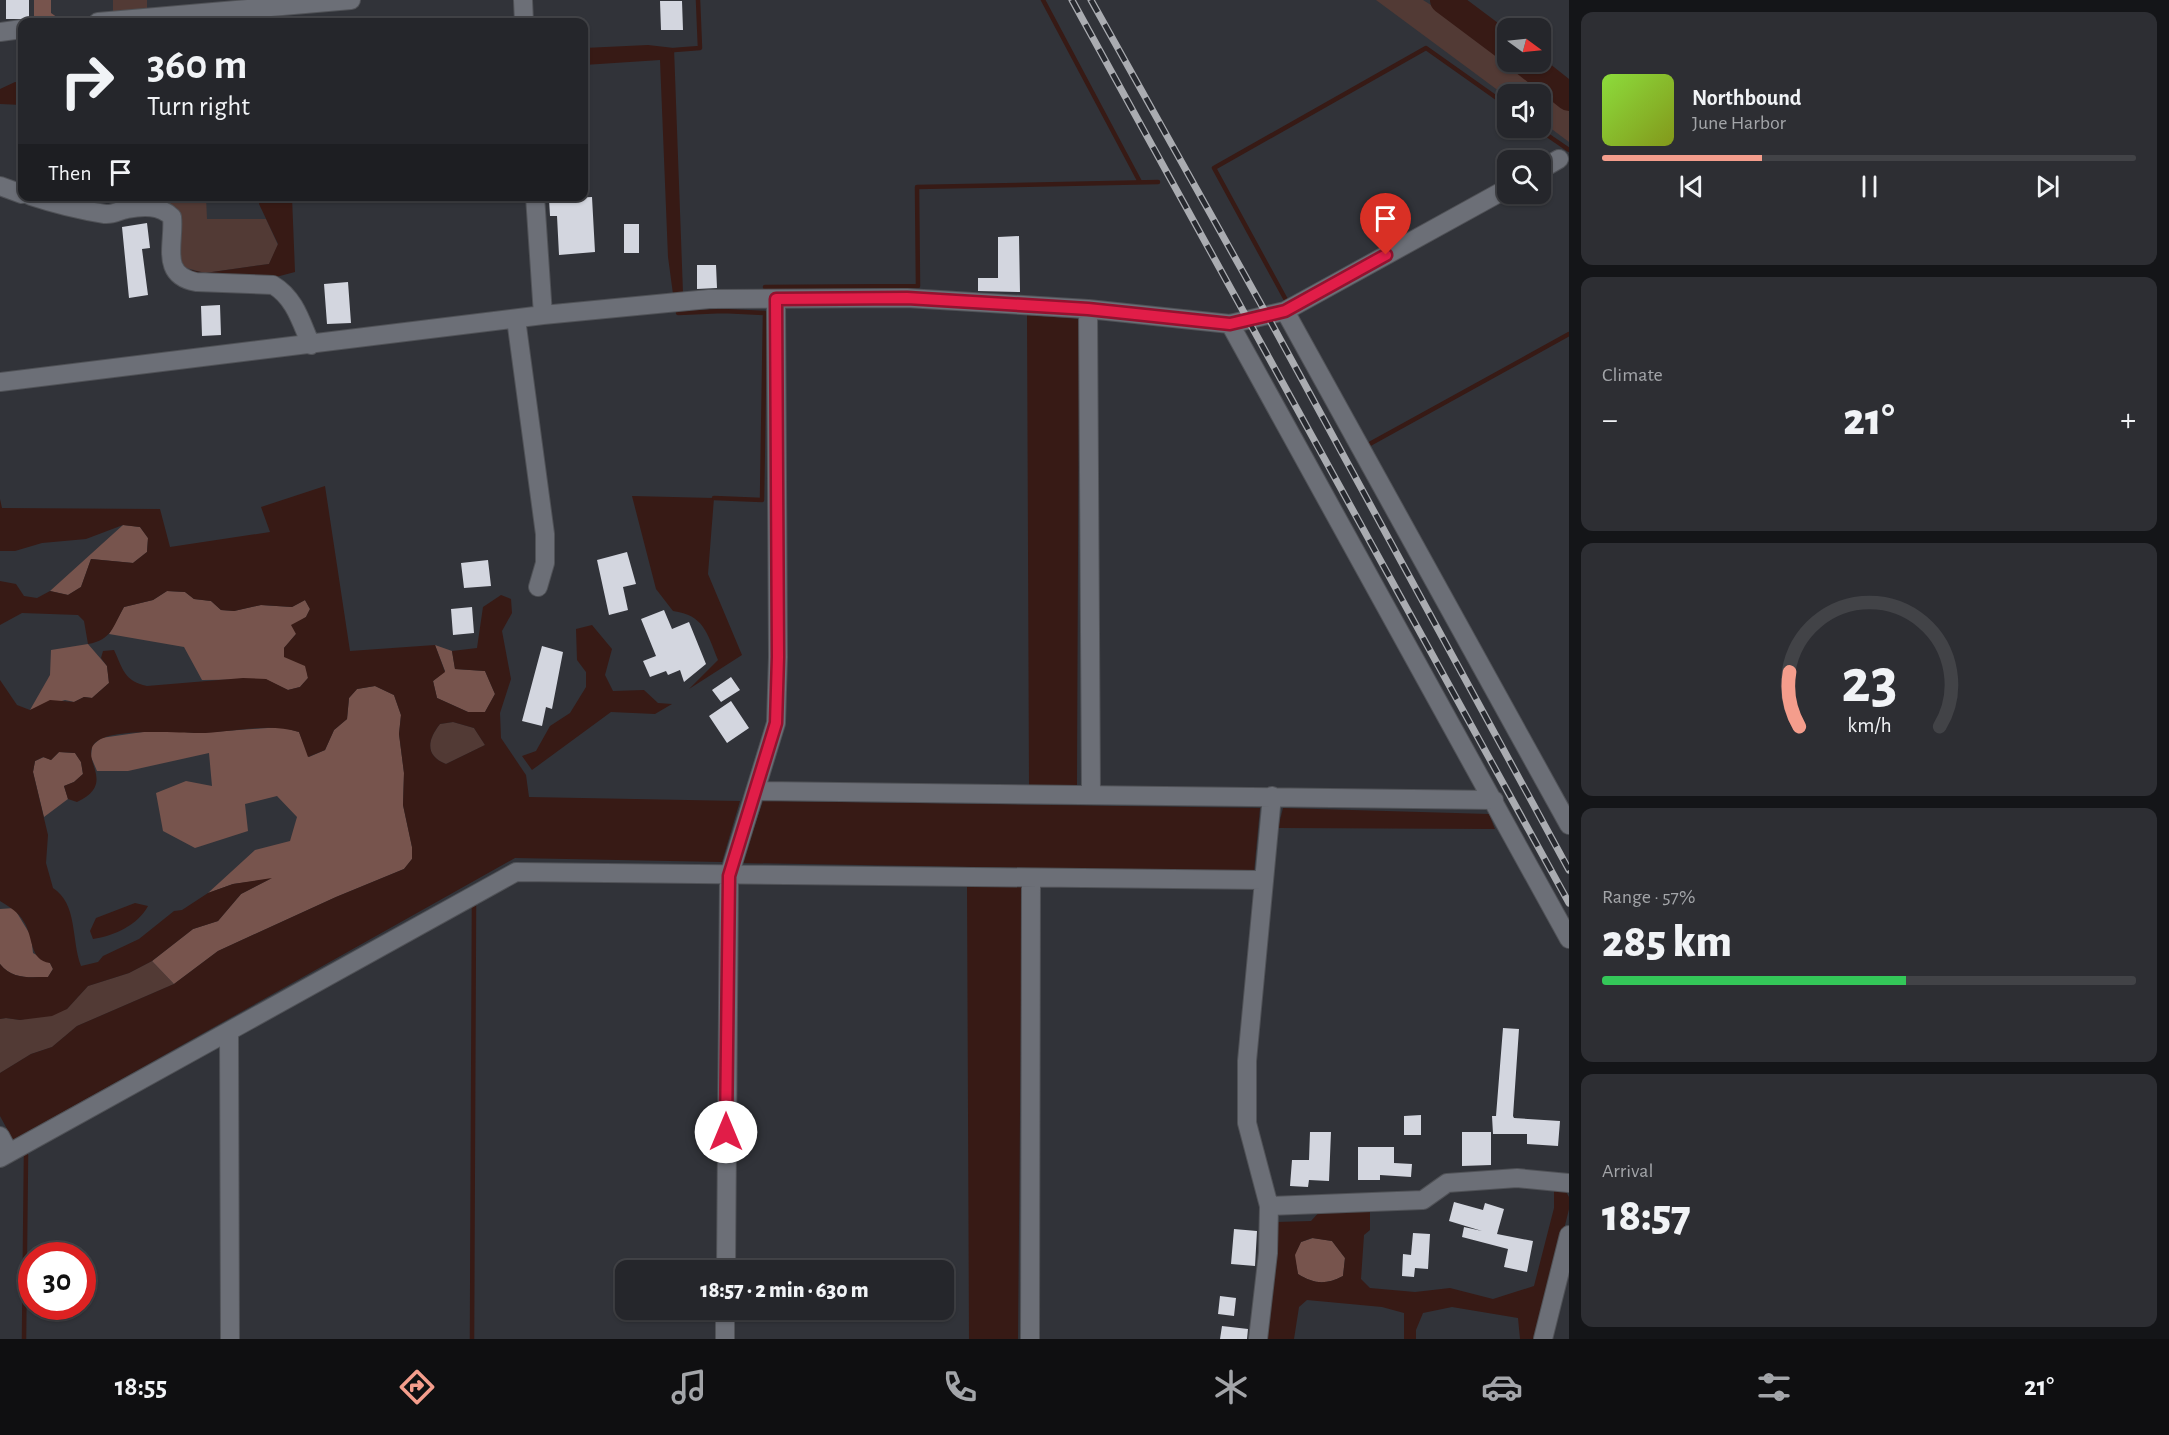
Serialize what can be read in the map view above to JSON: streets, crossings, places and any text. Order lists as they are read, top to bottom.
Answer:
{
  "north": "right",
  "page": {
    "turn": ["360 m", "Turn right"],
    "song": ["Northbound", "June Harbor"],
    "then": "Then",
    "tile": [
      "Climate",
      ["Range · 57%", "285 km"],
      ["Arrival", "18:57"]
    ],
    "heat": ["−", "21°", "+"],
    "limit": "30",
    "trip": "18:57 · 2 min · 630 m",
    "tabs": ["18:55", "21°"],
    "gauge": ["23", "km/h"]
  }
}
